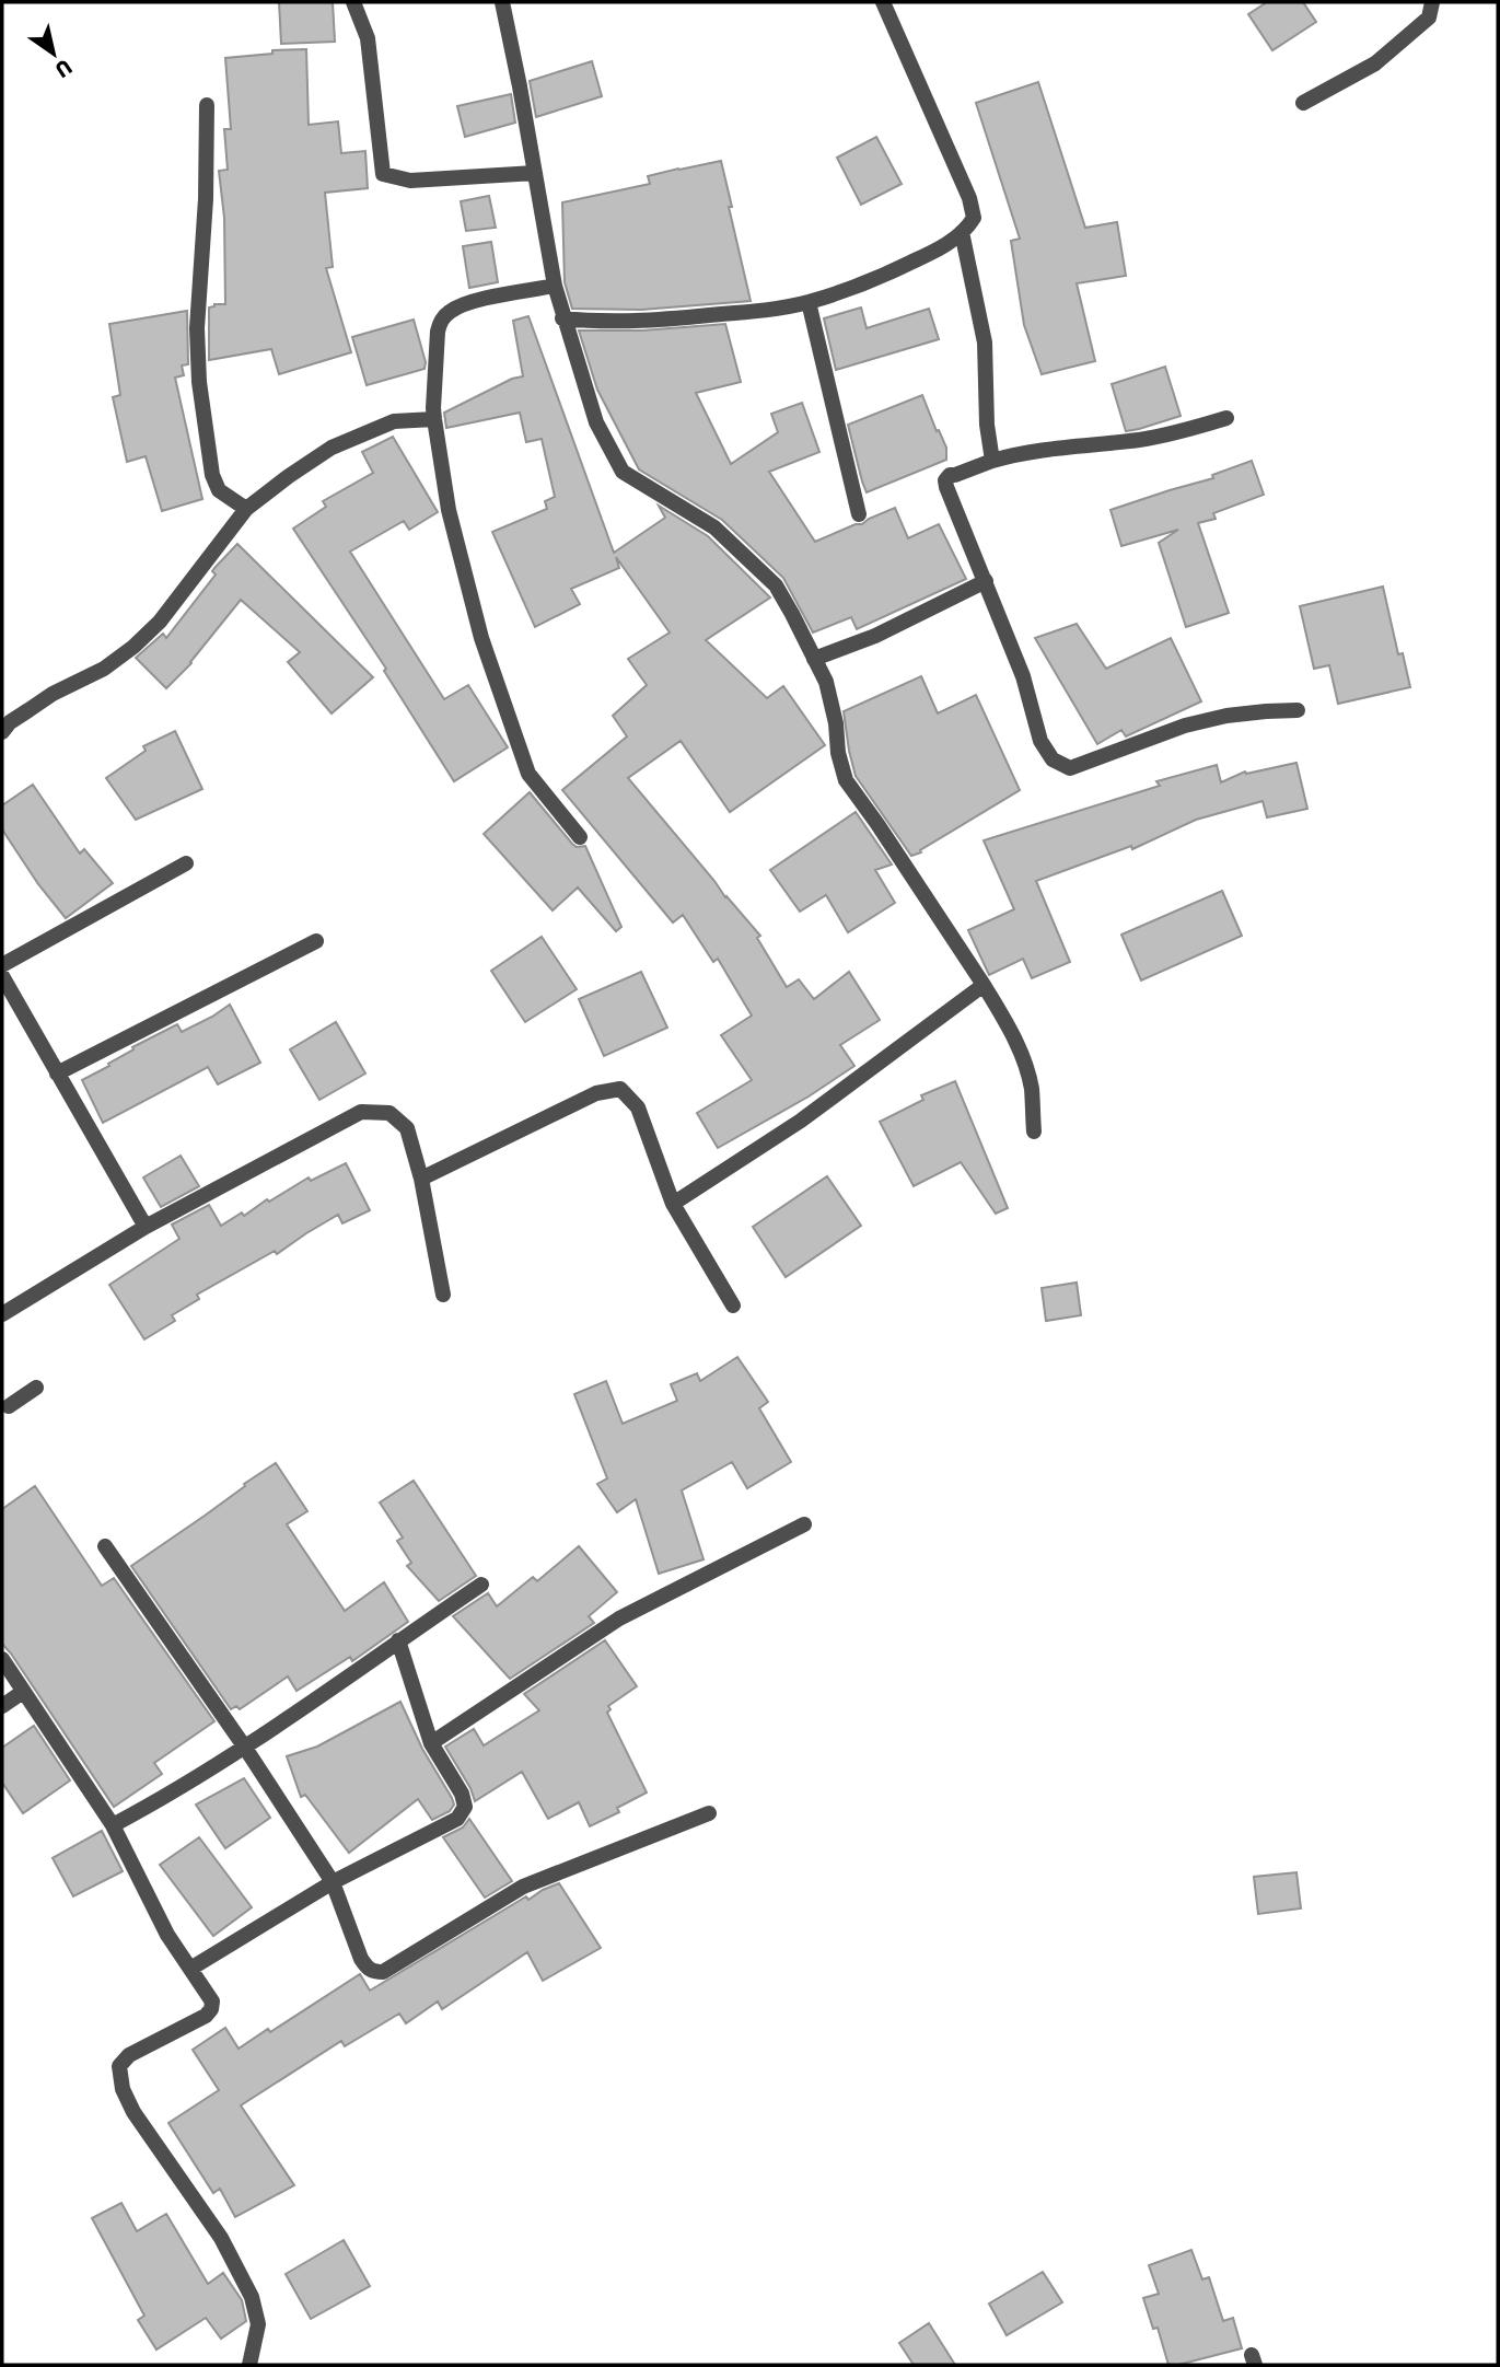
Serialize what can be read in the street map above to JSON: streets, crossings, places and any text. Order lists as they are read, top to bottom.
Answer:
{
  "north": "bottom right"
}
